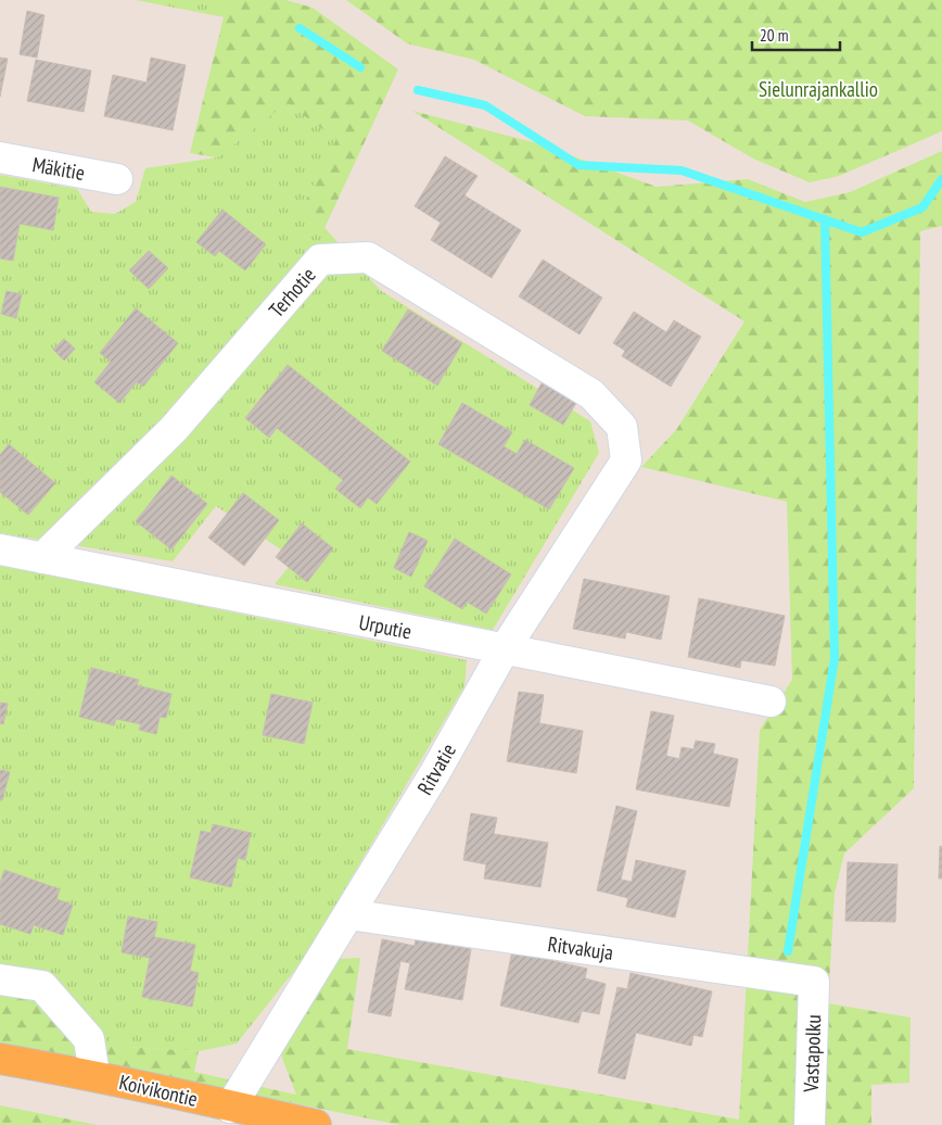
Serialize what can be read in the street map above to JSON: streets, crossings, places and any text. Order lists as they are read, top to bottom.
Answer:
{
  "streets": {
    "main road": ["Koivikontie"],
    "street": [
      "Mäkitie",
      "Terhotie",
      "Urputie",
      "Ritvatie",
      "Ritvakuja",
      "Vastapolku"
    ]
  },
  "crossings": [
    ["Terhotie", "Urputie"],
    ["Terhotie", "Ritvatie"],
    ["Urputie", "Ritvatie"],
    ["Ritvatie", "Ritvakuja"],
    ["Ritvatie", "Koivikontie"],
    ["Ritvakuja", "Vastapolku"]
  ],
  "parks": ["Sielunrajankallio"],
  "scale_bar": "20 m"
}
